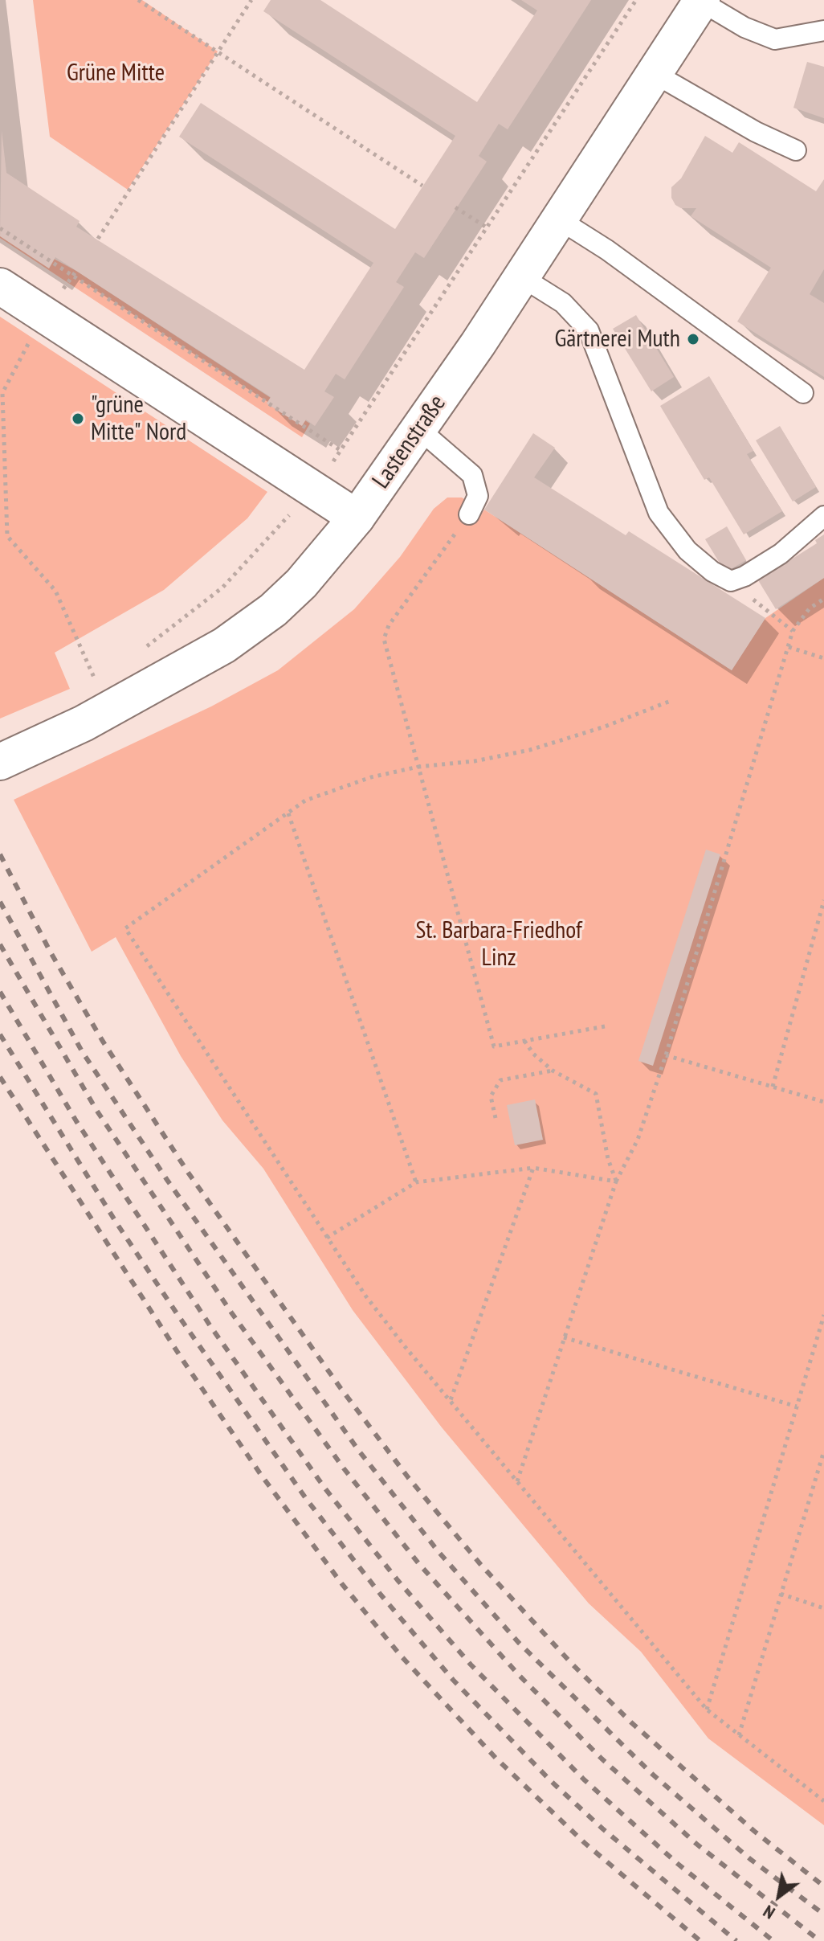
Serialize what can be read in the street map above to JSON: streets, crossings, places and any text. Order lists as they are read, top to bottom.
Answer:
{
  "streets": {
    "main road": ["Lastenstraße"]
  },
  "parks": ["Grüne Mitte", "St. Barbara-Friedhof Linz"],
  "places": ["Gärtnerei Muth", "\"grüne Mitte\" Nord"],
  "north": "bottom left"
}
